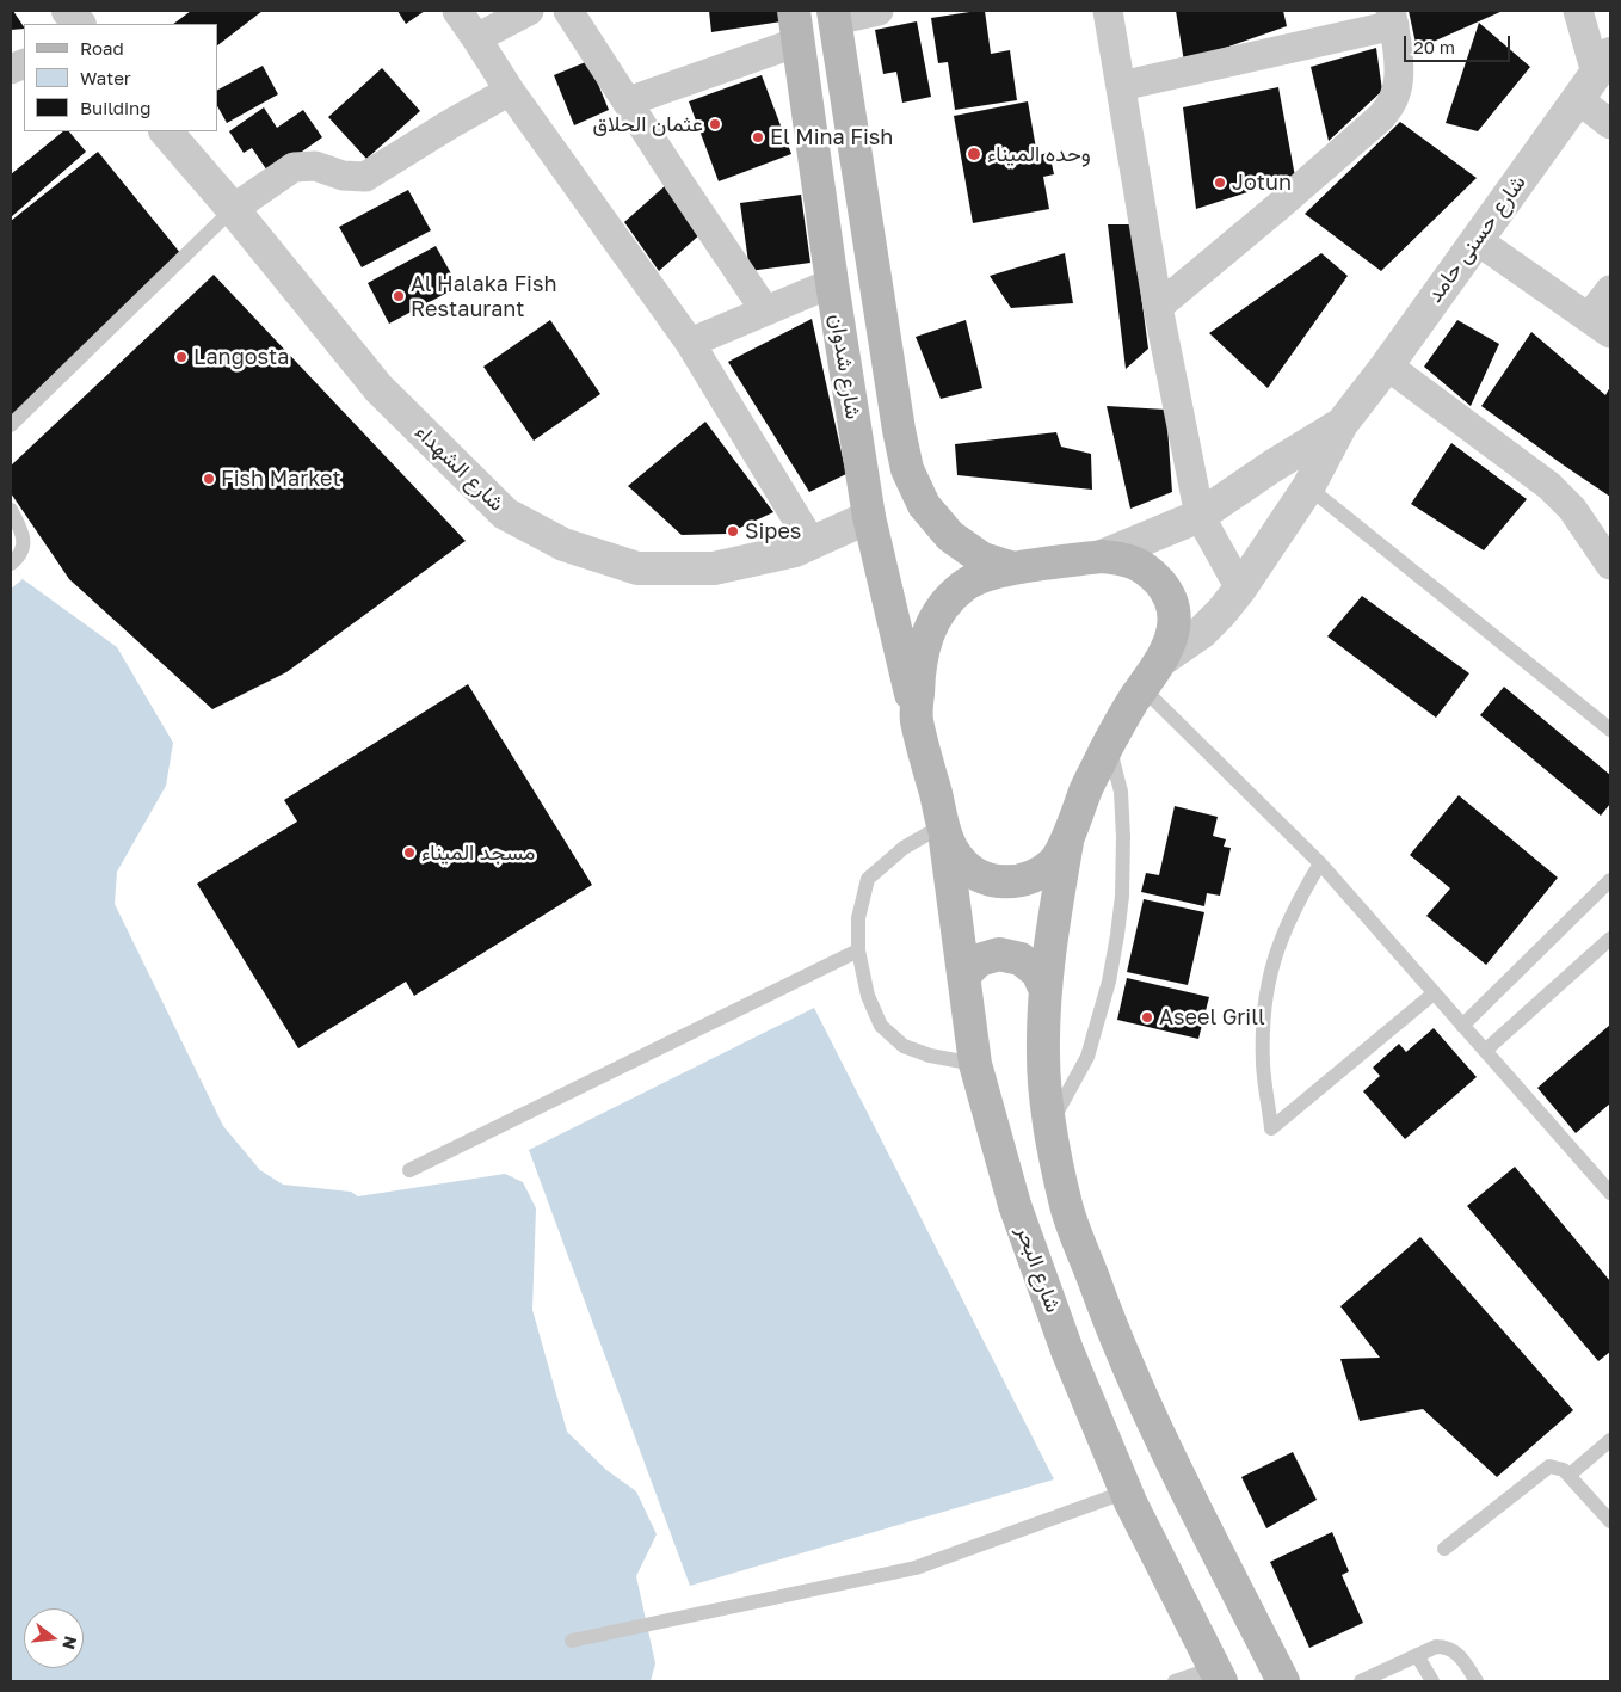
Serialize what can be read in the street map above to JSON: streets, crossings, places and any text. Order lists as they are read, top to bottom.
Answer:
{
  "streets": {
    "main road": ["شارع شدوان", "شارع البحر"],
    "street": ["شارع حسنى حامد", "شارع الشهداء"]
  },
  "crossings": [
    ["شارع شدوان", "شارع الشهداء"]
  ],
  "places": [
    "عثمان الحلاق",
    "El Mina Fish",
    "وحده الميناء",
    "Jotun",
    "Al Halaka Fish Restaurant",
    "Langosta",
    "Fish Market",
    "Sipes",
    "مسجد الميناء",
    "Aseel Grill"
  ],
  "legend": ["Road", "Water", "Building"],
  "scale_bar": "20 m",
  "north": "right"
}
